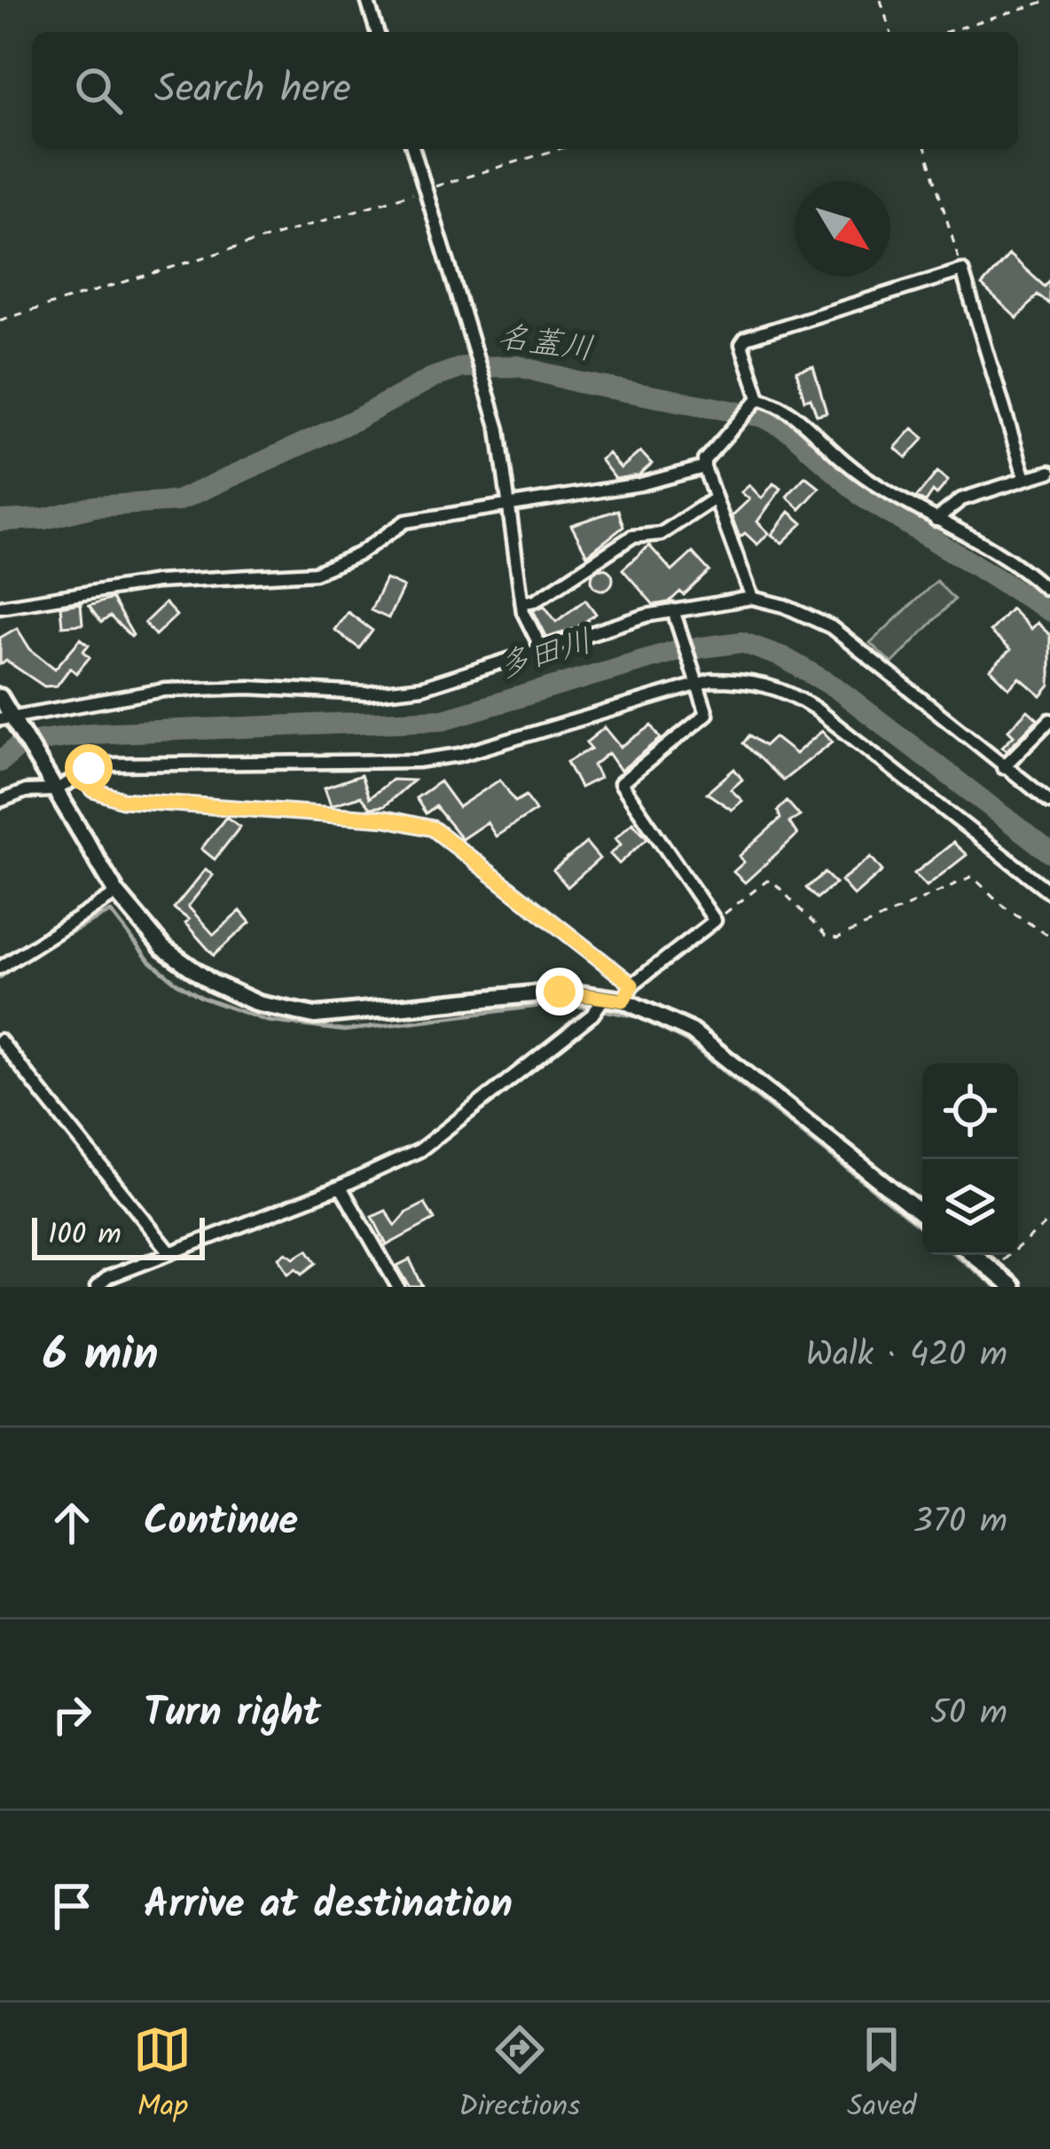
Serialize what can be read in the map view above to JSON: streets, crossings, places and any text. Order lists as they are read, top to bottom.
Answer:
{
  "water": ["名蓋川", "多田川"],
  "scale_bar": "100 m",
  "north": "bottom right",
  "page": {
    "search": "Search here",
    "scale": "100 m",
    "heading": ["6 min", "Walk · 420 m"],
    "list": [
      ["Continue", "370 m"],
      ["Turn right", "50 m"],
      "Arrive at destination"
    ],
    "nav": ["Map", "Directions", "Saved"]
  }
}
